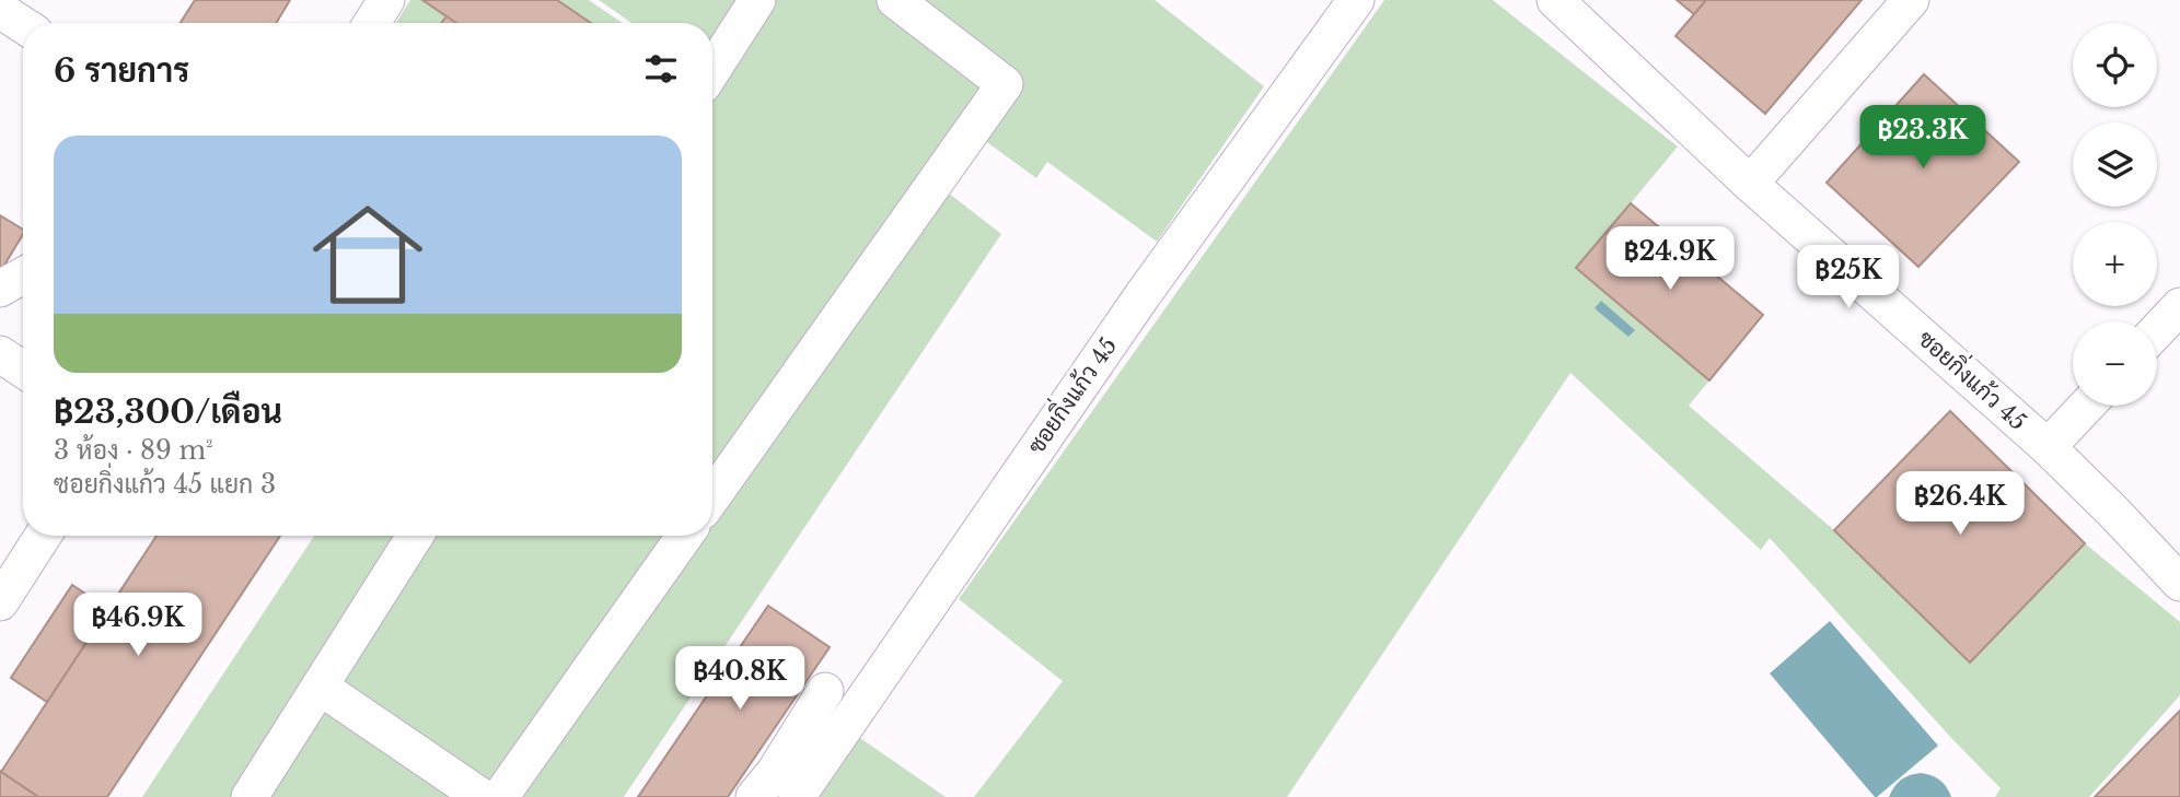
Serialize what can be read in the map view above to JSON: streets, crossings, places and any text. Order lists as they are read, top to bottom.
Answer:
{
  "streets": {
    "street": ["ซอยกิ่งแก้ว 45"]
  },
  "page": {
    "map_buttons": ["+", "−"],
    "heading": "6 รายการ",
    "price": [
      "฿23.3K",
      "฿24.9K",
      "฿25K",
      "฿26.4K",
      "฿46.9K",
      "฿40.8K"
    ],
    "list": [
      {
        "name": "฿23,300/เดือน",
        "note": "3 ห้อง · 89 m² · ซอยกิ่งแก้ว 45 แยก 3"
      }
    ]
  }
}
